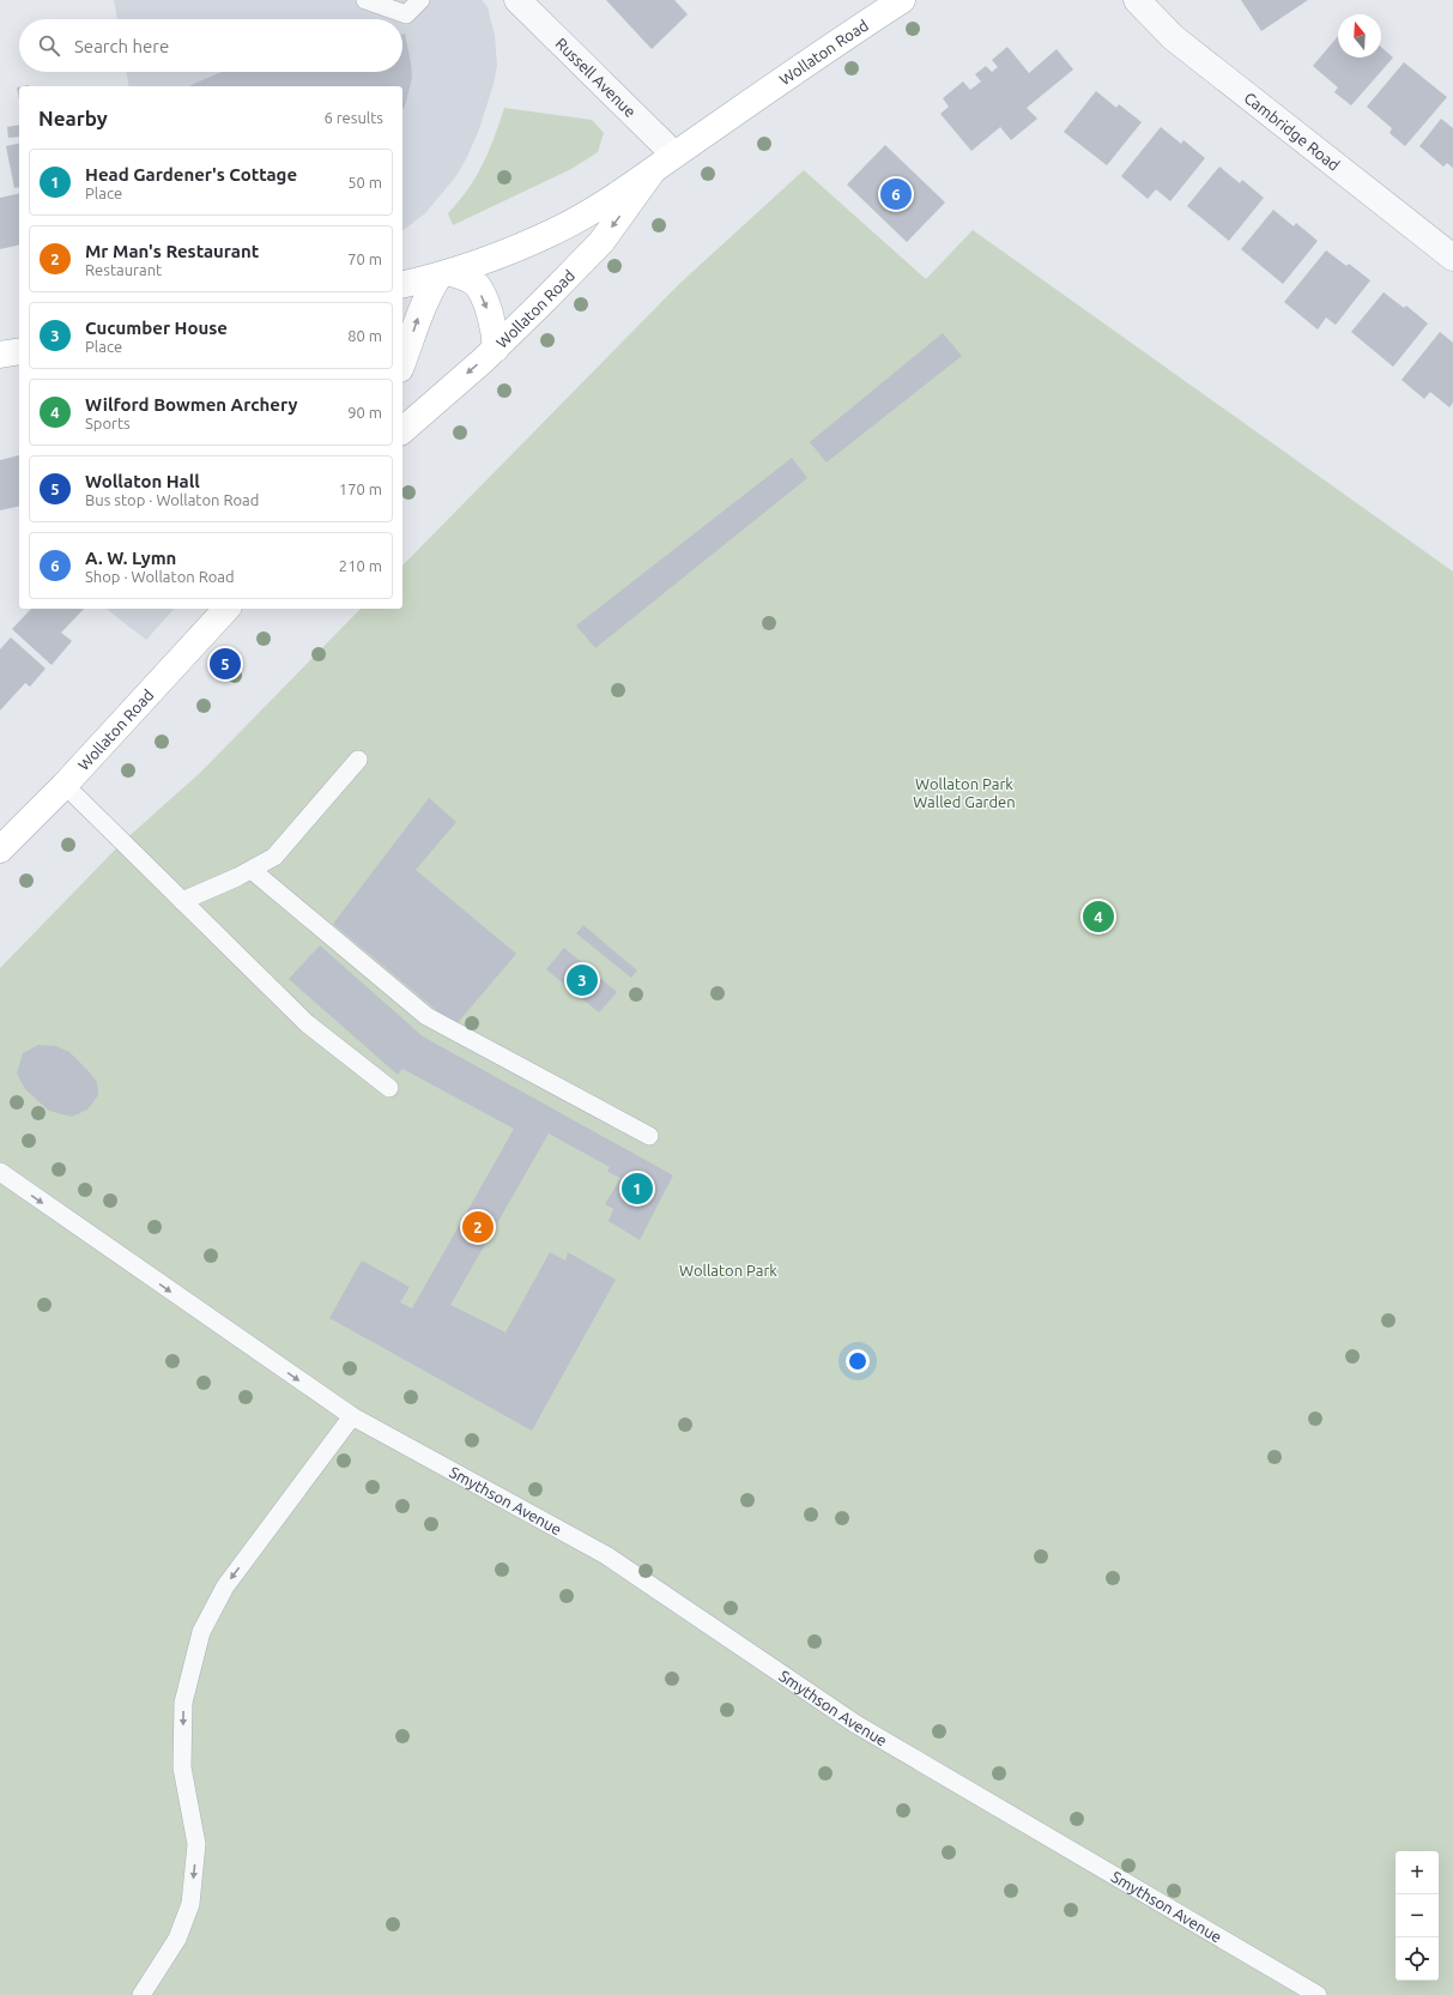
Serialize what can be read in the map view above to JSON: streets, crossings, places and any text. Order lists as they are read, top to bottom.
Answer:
{
  "streets": {
    "street": ["Wollaton Road", "Russell Avenue", "Cambridge Road"],
    "lane": ["Smythson Avenue"]
  },
  "crossings": [
    ["Wollaton Road", "Russell Avenue"]
  ],
  "parks": ["Wollaton Park Walled Garden", "Wollaton Park"],
  "north": "top",
  "page": {
    "search": "Search here",
    "heading": ["Nearby", "6 results"],
    "list": [
      {
        "mark": "1",
        "name": "Head Gardener's Cottage",
        "note": "Place",
        "value": "50 m"
      },
      {
        "mark": "2",
        "name": "Mr Man's Restaurant",
        "note": "Restaurant",
        "value": "70 m"
      },
      {
        "mark": "3",
        "name": "Cucumber House",
        "note": "Place",
        "value": "80 m"
      },
      {
        "mark": "4",
        "name": "Wilford Bowmen Archery",
        "note": "Sports",
        "value": "90 m"
      },
      {
        "mark": "5",
        "name": "Wollaton Hall",
        "note": "Bus stop · Wollaton Road",
        "value": "170 m"
      },
      {
        "mark": "6",
        "name": "A. W. Lymn",
        "note": "Shop · Wollaton Road",
        "value": "210 m"
      }
    ],
    "pins": [
      "6",
      "5",
      "4",
      "3",
      "1",
      "2"
    ],
    "map_buttons": ["+", "−"]
  }
}
